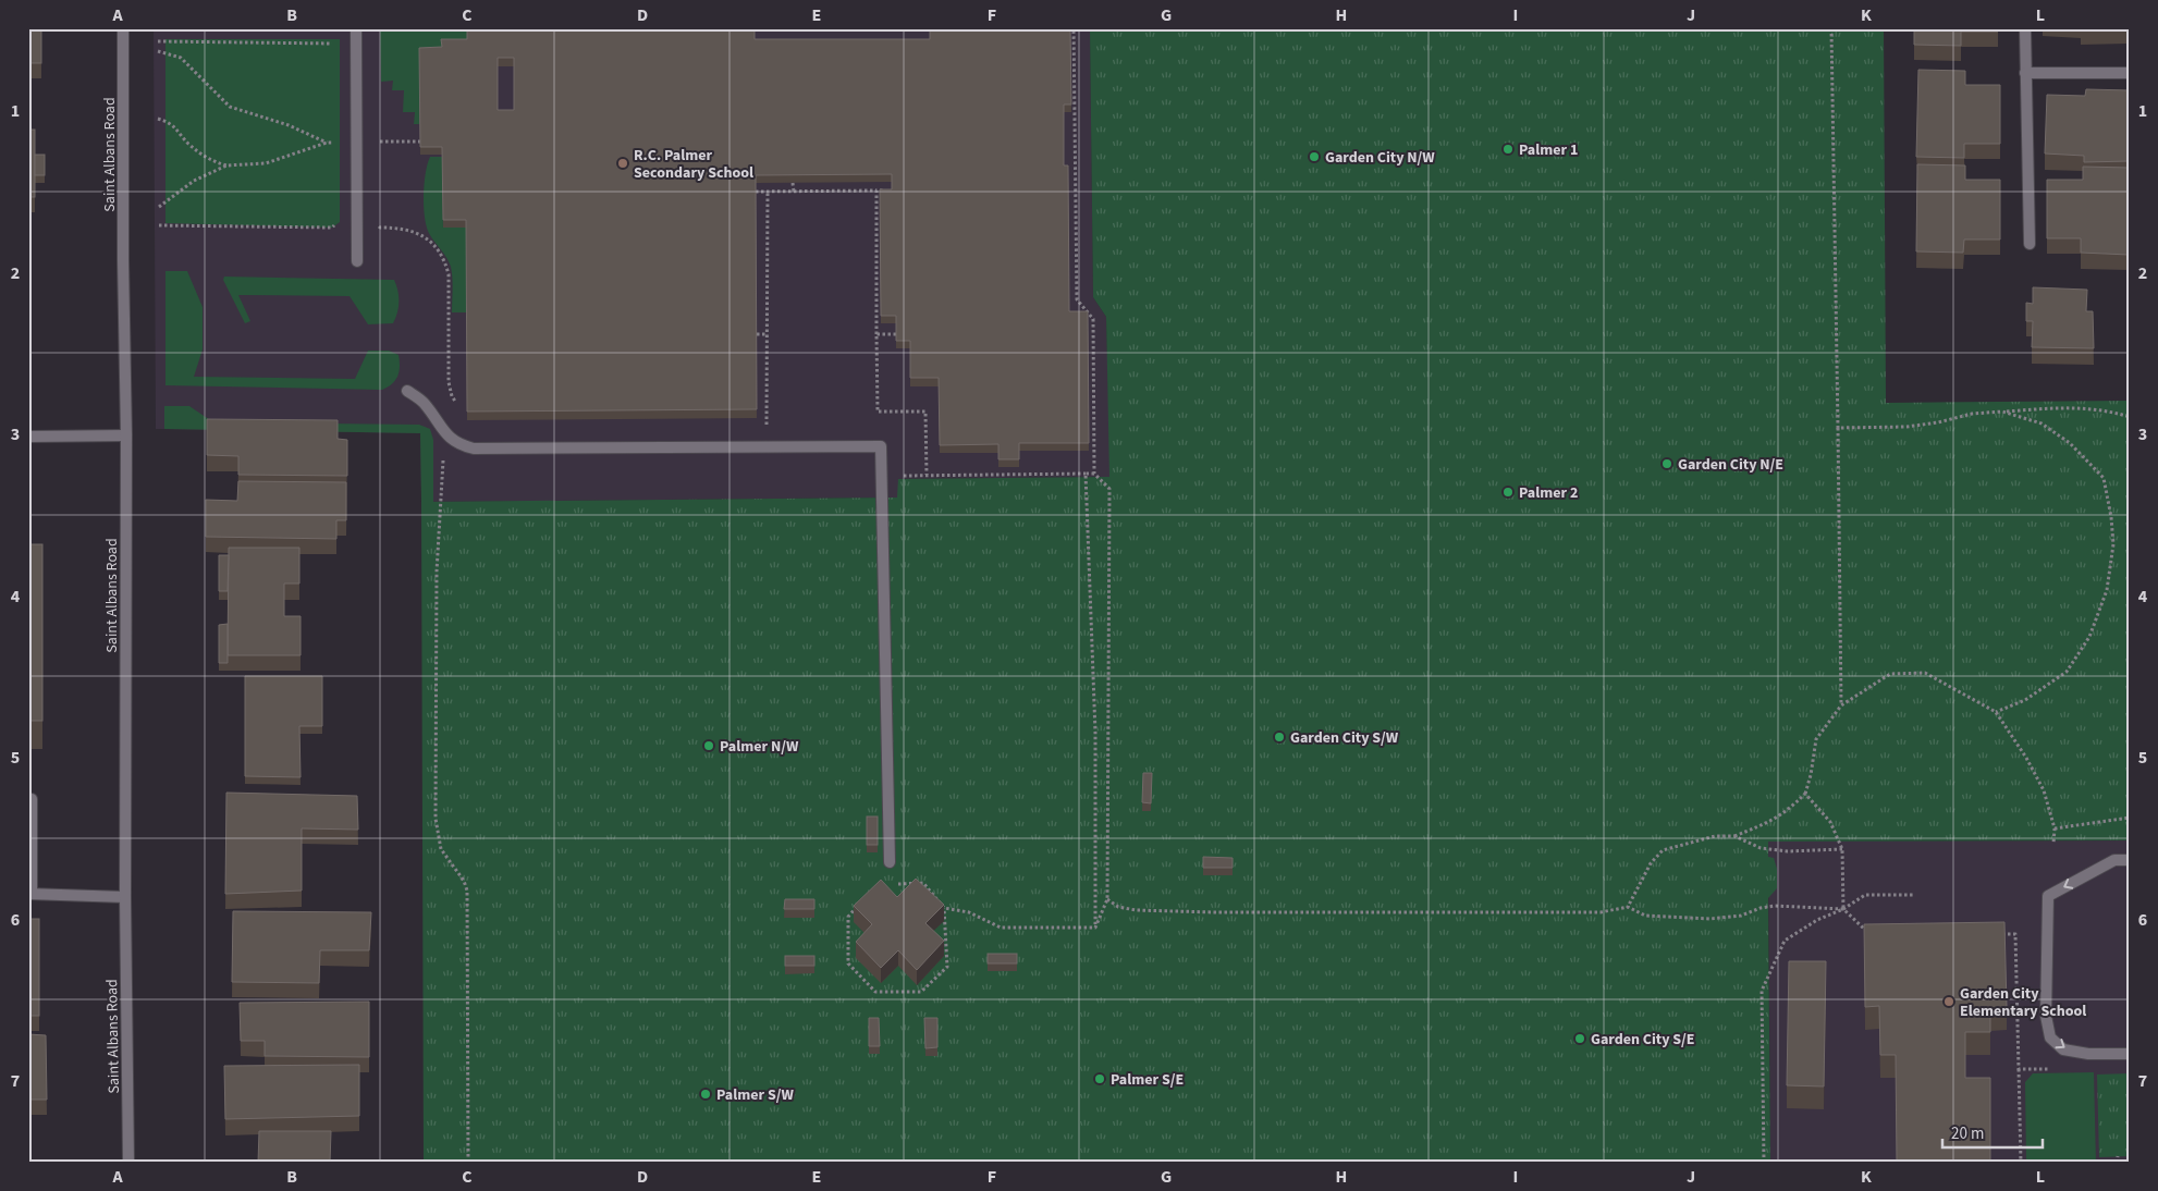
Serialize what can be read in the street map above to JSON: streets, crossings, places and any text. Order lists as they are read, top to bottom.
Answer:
{
  "streets": {
    "street": ["Saint Albans Road"]
  },
  "places": [
    "Palmer 1",
    "Garden City N/W",
    "R.C. Palmer Secondary School",
    "Garden City N/E",
    "Palmer 2",
    "Garden City S/W",
    "Palmer N/W",
    "Garden City Elementary School",
    "Garden City S/E",
    "Palmer S/E",
    "Palmer S/W"
  ],
  "scale_bar": "20 m",
  "grid": {
    "columns": [
      "A",
      "B",
      "C",
      "D",
      "E",
      "F",
      "G",
      "H",
      "I",
      "J",
      "K",
      "L"
    ],
    "rows": [
      "1",
      "2",
      "3",
      "4",
      "5",
      "6",
      "7"
    ]
  }
}
